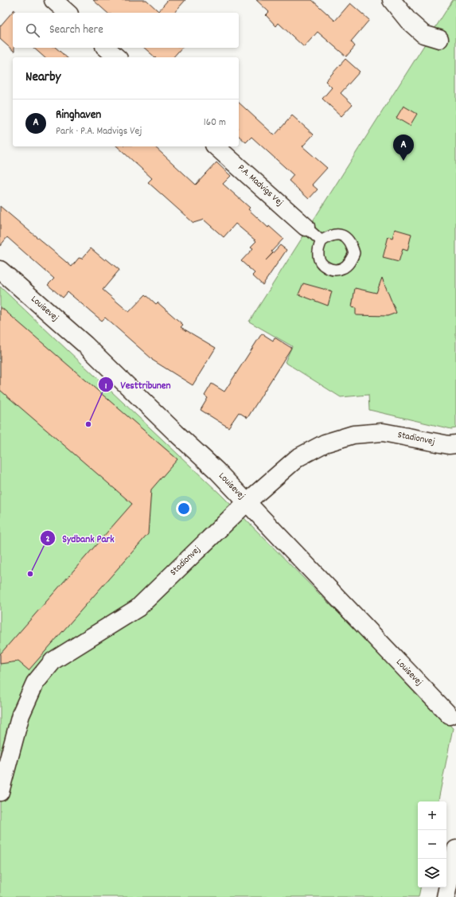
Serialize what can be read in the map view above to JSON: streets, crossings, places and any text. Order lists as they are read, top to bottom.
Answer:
{
  "streets": {
    "street": ["P.A. Madvigs Vej", "Louisevej", "Stadionvej"]
  },
  "crossings": [
    ["Louisevej", "Stadionvej"]
  ],
  "places": ["Vesttribunen", "Sydbank Park"],
  "page": {
    "search": "Search here",
    "heading": "Nearby",
    "list": [
      {
        "mark": "A",
        "name": "Ringhaven",
        "note": "Park · P.A. Madvigs Vej",
        "value": "160 m"
      }
    ],
    "pins": "A",
    "map_buttons": ["+", "−"]
  }
}
